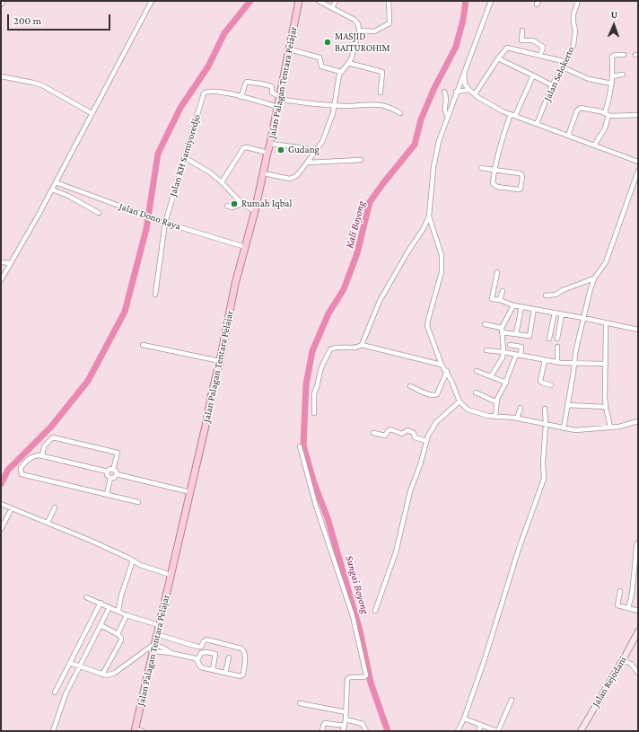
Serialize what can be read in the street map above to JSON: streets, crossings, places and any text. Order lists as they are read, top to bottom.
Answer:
{
  "streets": {
    "main road": ["Jalan Palagan Tentara Pelajar", "Jalan Rejodani"],
    "street": ["Jalan Selokerto", "Jalan KH Samiyoredjo", "Jalan Dono Raya"]
  },
  "crossings": [
    ["Jalan Palagan Tentara Pelajar", "Jalan KH Samiyoredjo"],
    ["Jalan Palagan Tentara Pelajar", "Jalan Dono Raya"],
    ["Jalan KH Samiyoredjo", "Jalan Dono Raya"]
  ],
  "water": ["Kali Boyong", "Sungai Boyong"],
  "places": ["MASJID BAITUROHIM", "Gudang", "Rumah Iqbal"],
  "scale_bar": "200 m",
  "north": "top"
}
